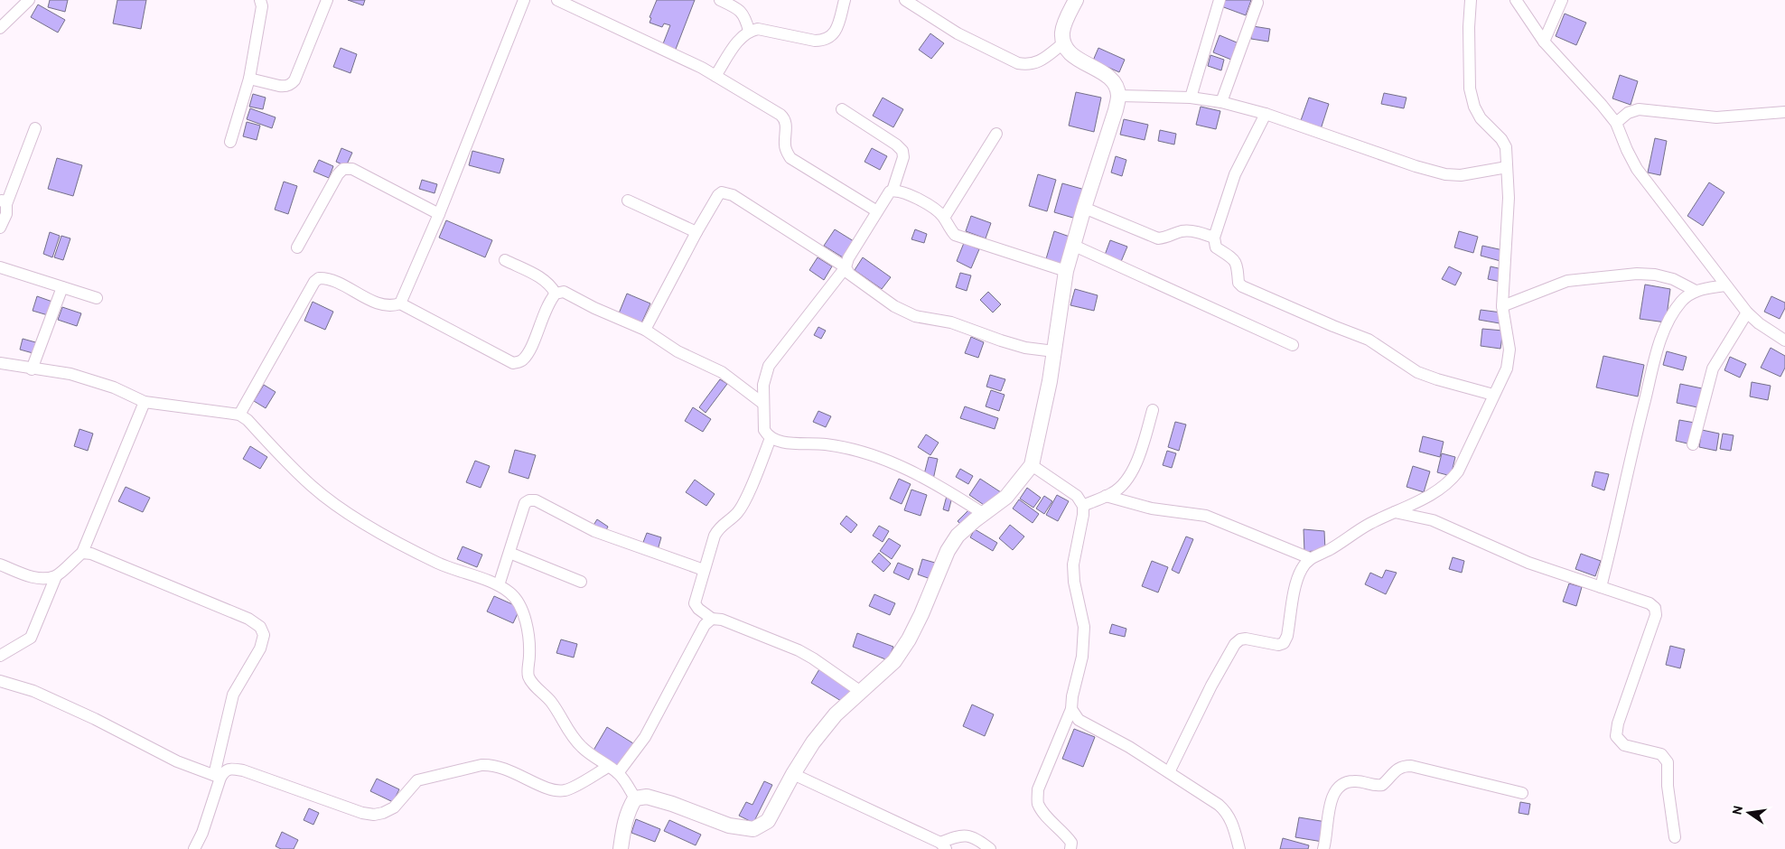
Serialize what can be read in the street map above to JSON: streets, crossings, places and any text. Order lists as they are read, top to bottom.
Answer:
{
  "north": "left"
}
